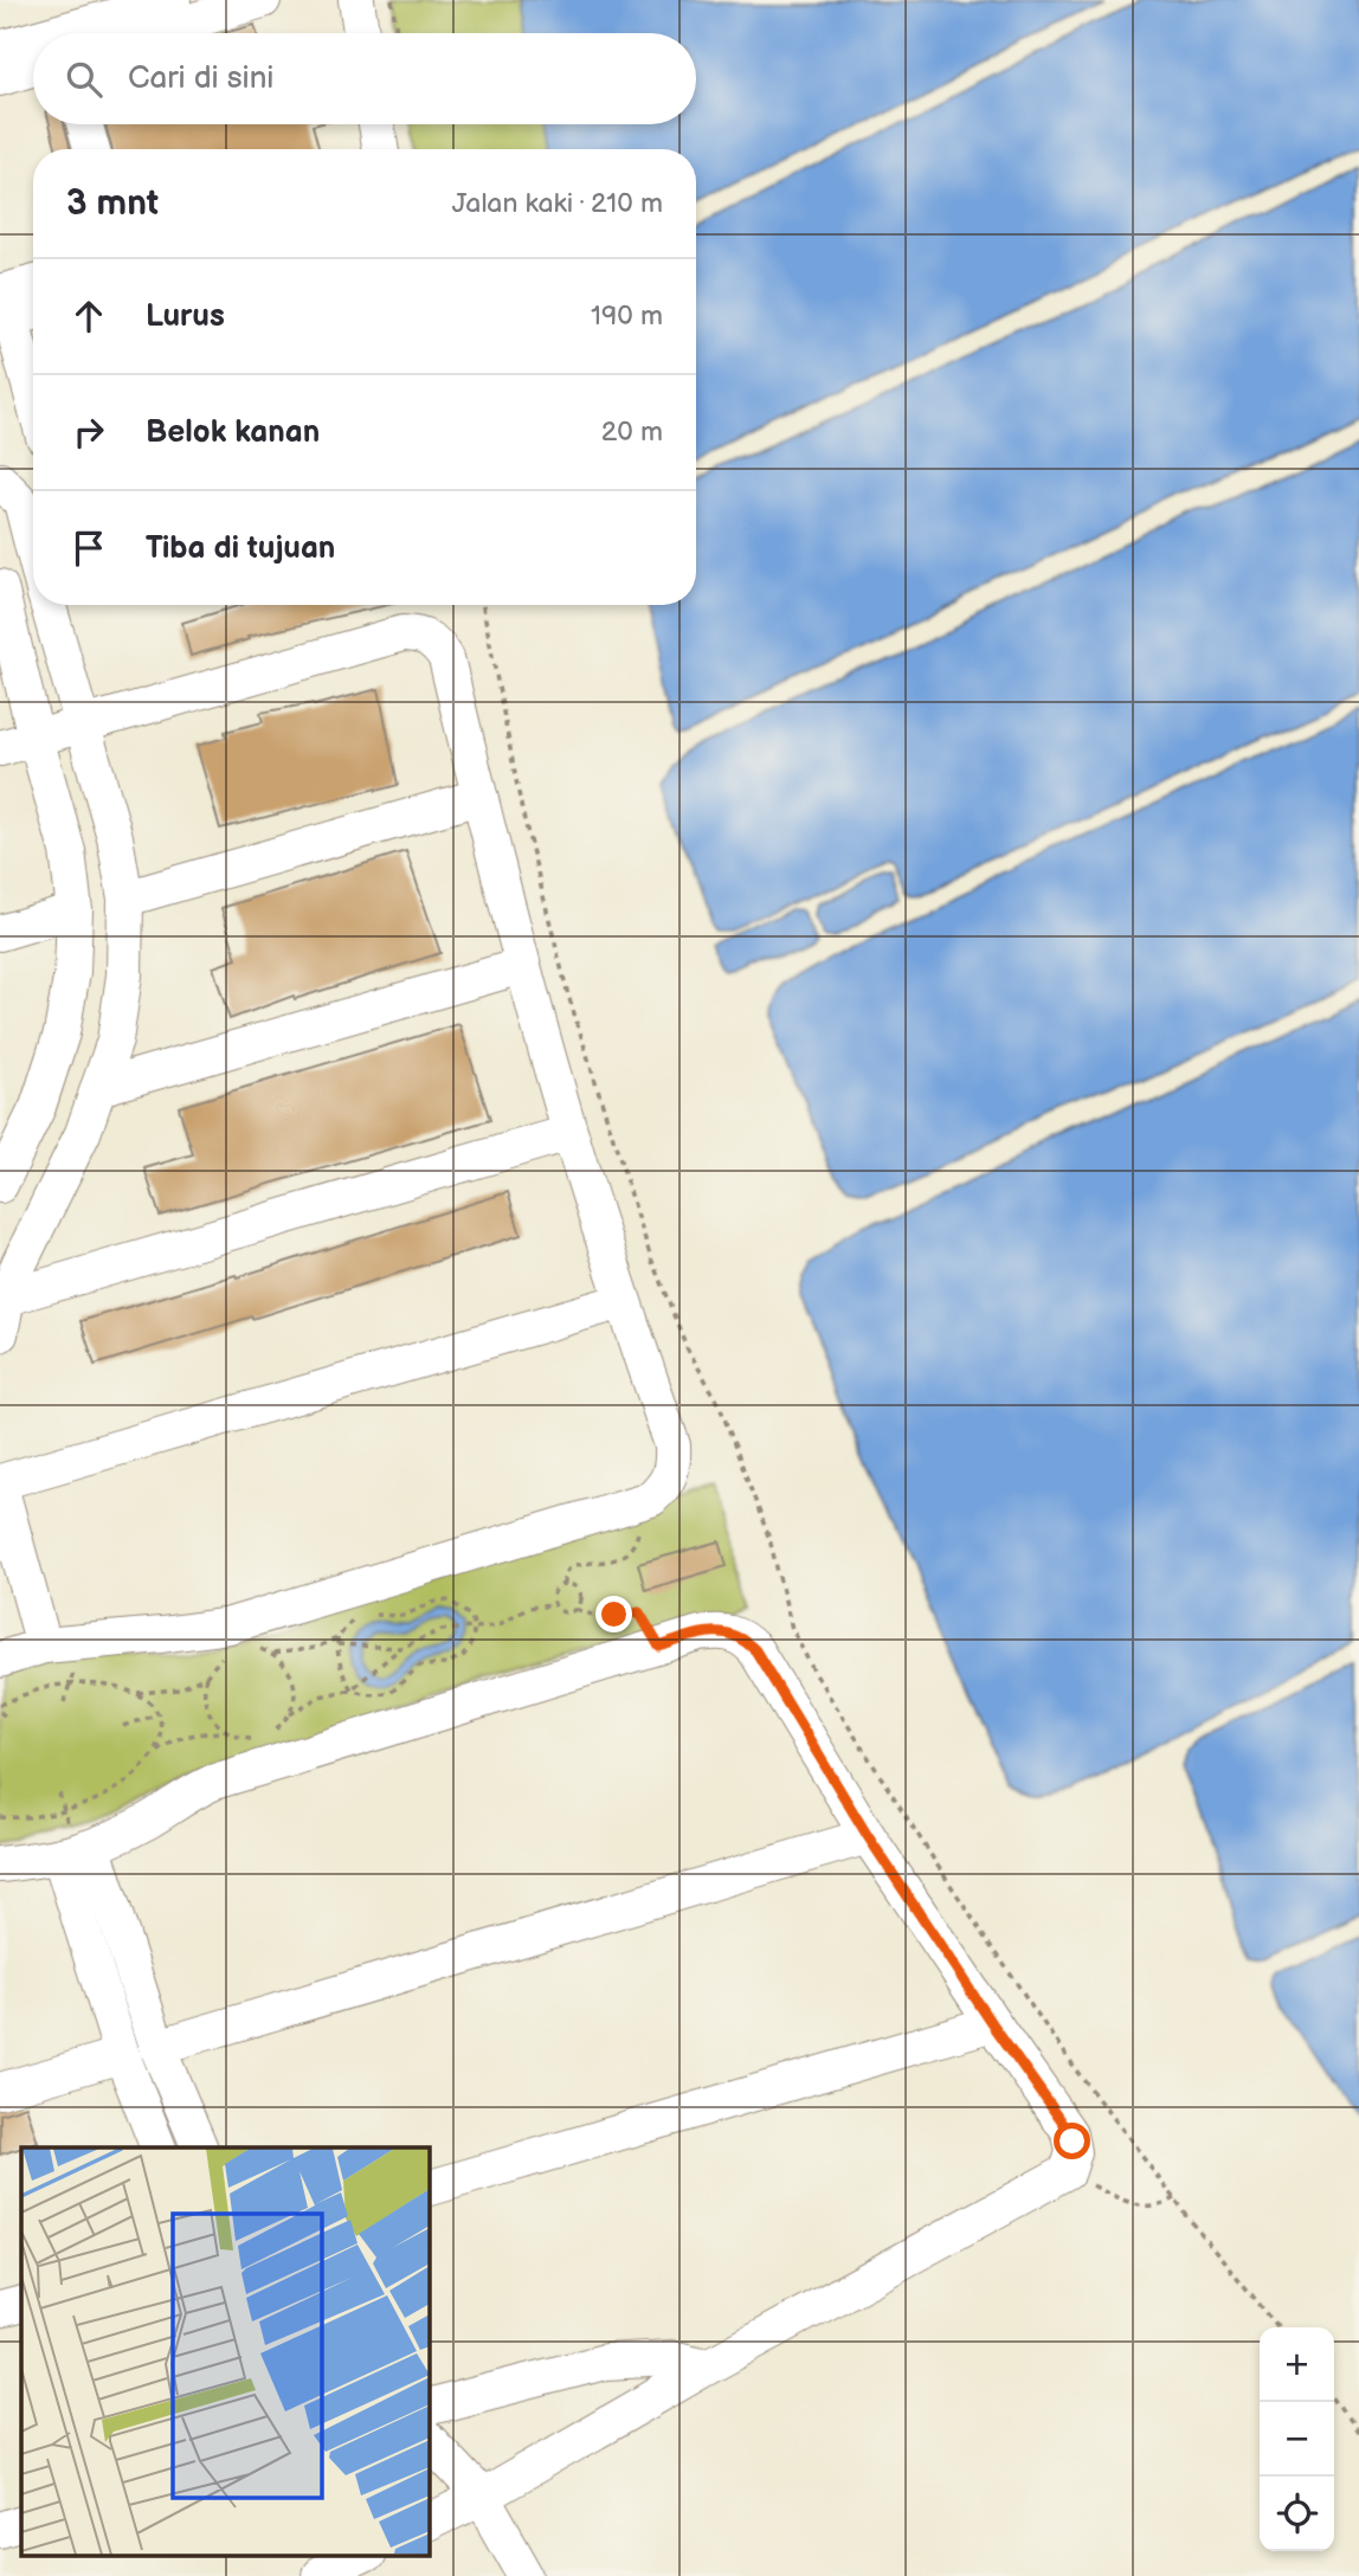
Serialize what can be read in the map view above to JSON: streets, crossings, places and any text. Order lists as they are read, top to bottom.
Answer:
{
  "page": {
    "search": "Cari di sini",
    "heading": ["3 mnt", "Jalan kaki · 210 m"],
    "list": [
      ["Lurus", "190 m"],
      ["Belok kanan", "20 m"],
      "Tiba di tujuan"
    ],
    "map_buttons": ["+", "−"]
  }
}
